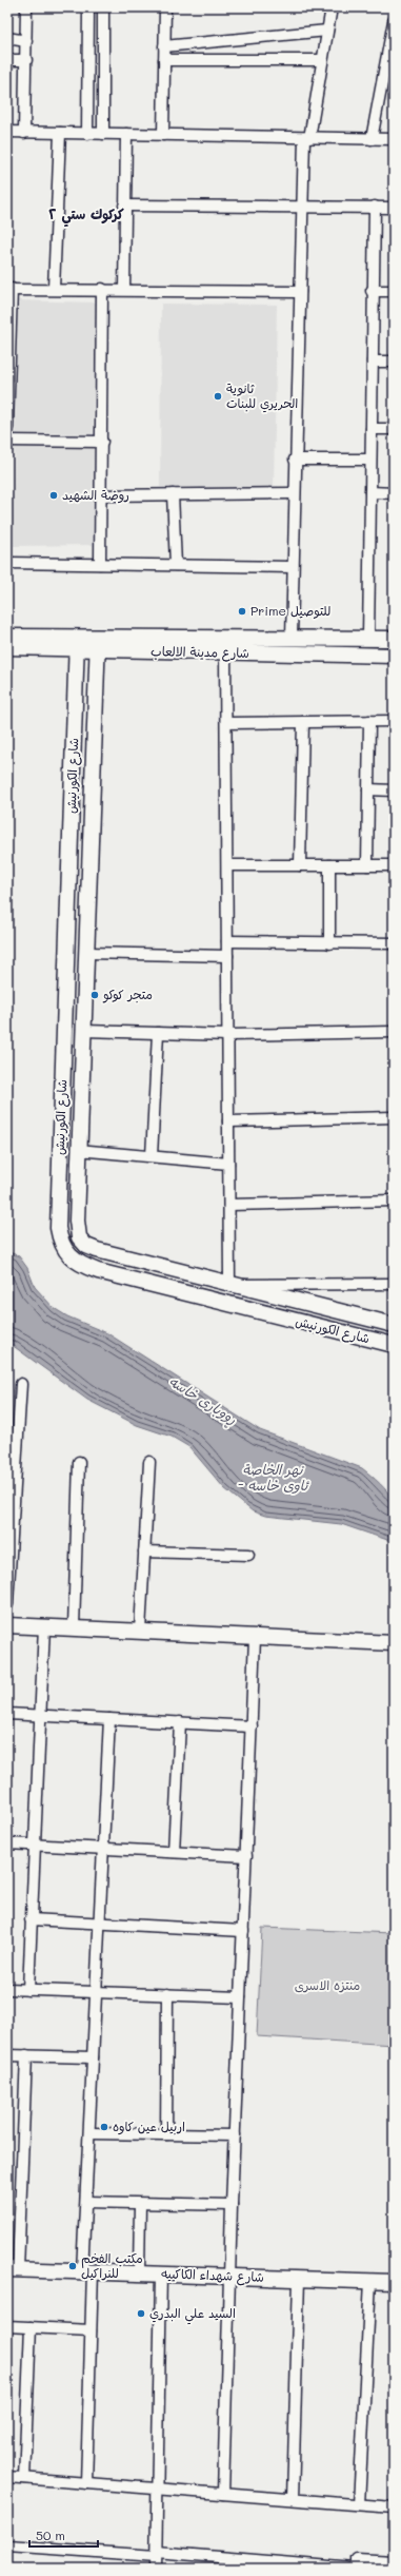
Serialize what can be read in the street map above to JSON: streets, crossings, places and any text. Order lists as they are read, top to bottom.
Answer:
{
  "streets": {
    "main road": ["شارع مدينة الالعاب", "شارع الكورنيش", "شارع شهداء الكاكييه"]
  },
  "crossings": [
    ["شارع مدينة الالعاب", "شارع الكورنيش"]
  ],
  "districts": ["كركوك ستي ٢"],
  "water": ["ڕووباری خاسە", "نهر الخاصة - ئاوی خاسە"],
  "parks": ["منتزه الاسرى"],
  "places": [
    "ثانوية الحريري للبنات",
    "روضة الشهيد",
    "Prime للتوصيل",
    "متجر كوكو",
    "اربيل عين كاوه",
    "مكتب الفخم للنراكيل",
    "السيد علي البدري"
  ],
  "scale_bar": "50 m"
}
